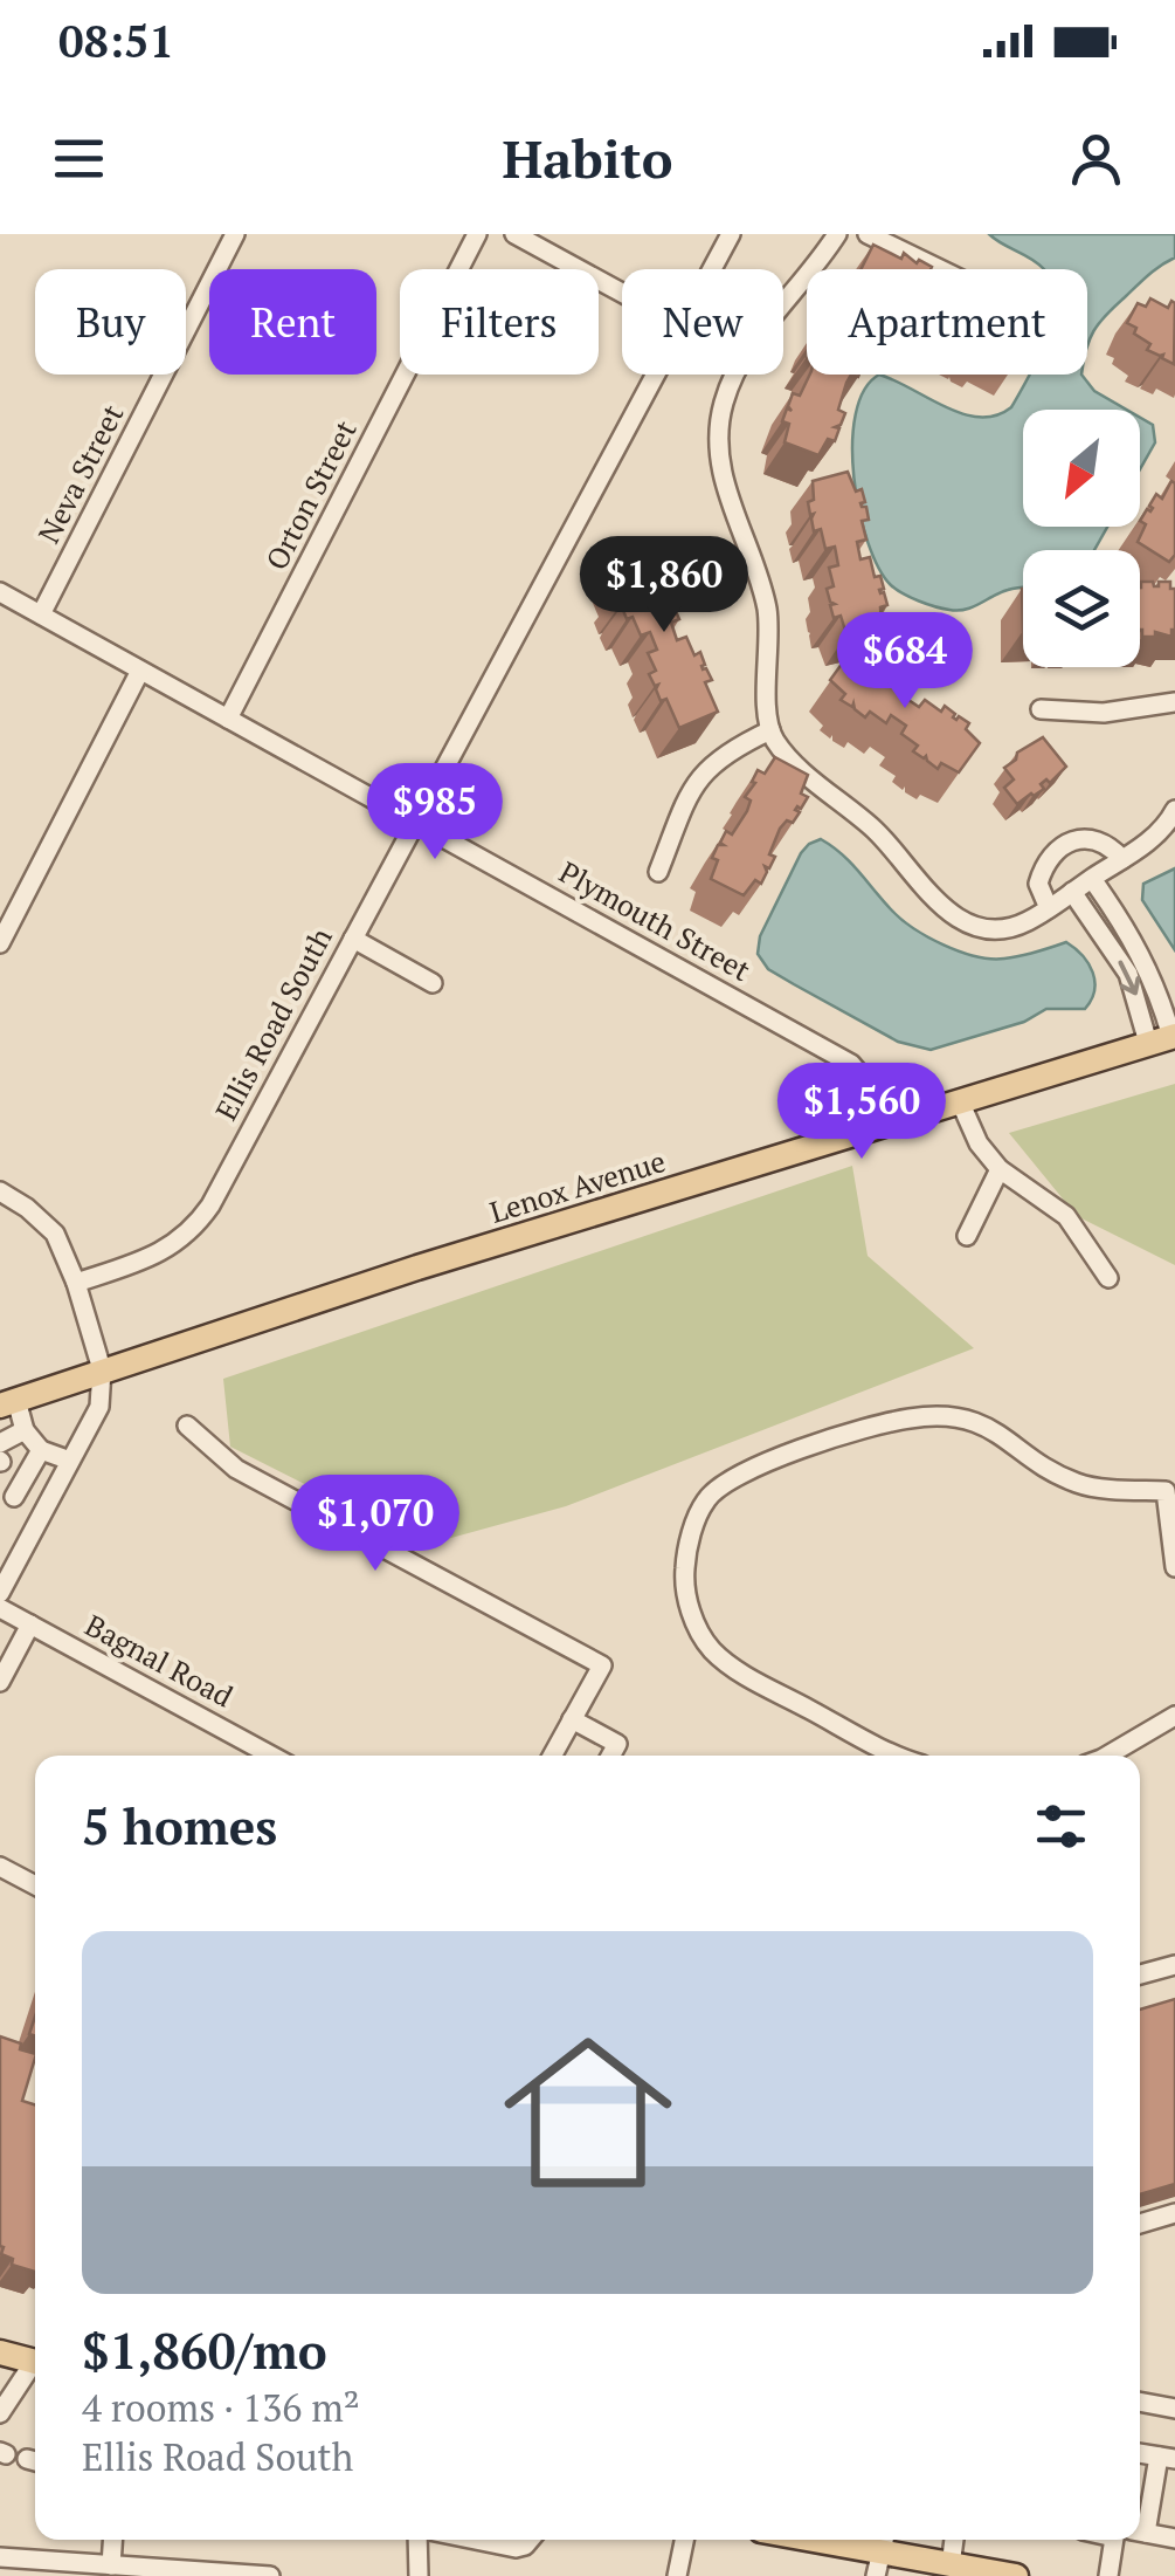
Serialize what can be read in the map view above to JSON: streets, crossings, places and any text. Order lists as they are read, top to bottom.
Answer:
{
  "streets": {
    "main road": ["Lenox Avenue"],
    "street": [
      "Neva Street",
      "Orton Street",
      "Plymouth Street",
      "Ellis Road South",
      "Bagnal Road"
    ]
  },
  "crossings": [
    ["Neva Street", "Plymouth Street"],
    ["Orton Street", "Plymouth Street"],
    ["Plymouth Street", "Ellis Road South"],
    ["Plymouth Street", "Lenox Avenue"]
  ],
  "north": "bottom left",
  "page": {
    "status": "08:51",
    "header": "Habito",
    "chip": [
      "Buy",
      "Rent",
      "Filters",
      "New",
      "Apartment"
    ],
    "price": [
      "$1,860",
      "$684",
      "$985",
      "$1,560",
      "$1,070"
    ],
    "heading": "5 homes",
    "list": [
      {
        "name": "$1,860/mo",
        "note": "4 rooms · 136 m² · Ellis Road South"
      }
    ]
  }
}
